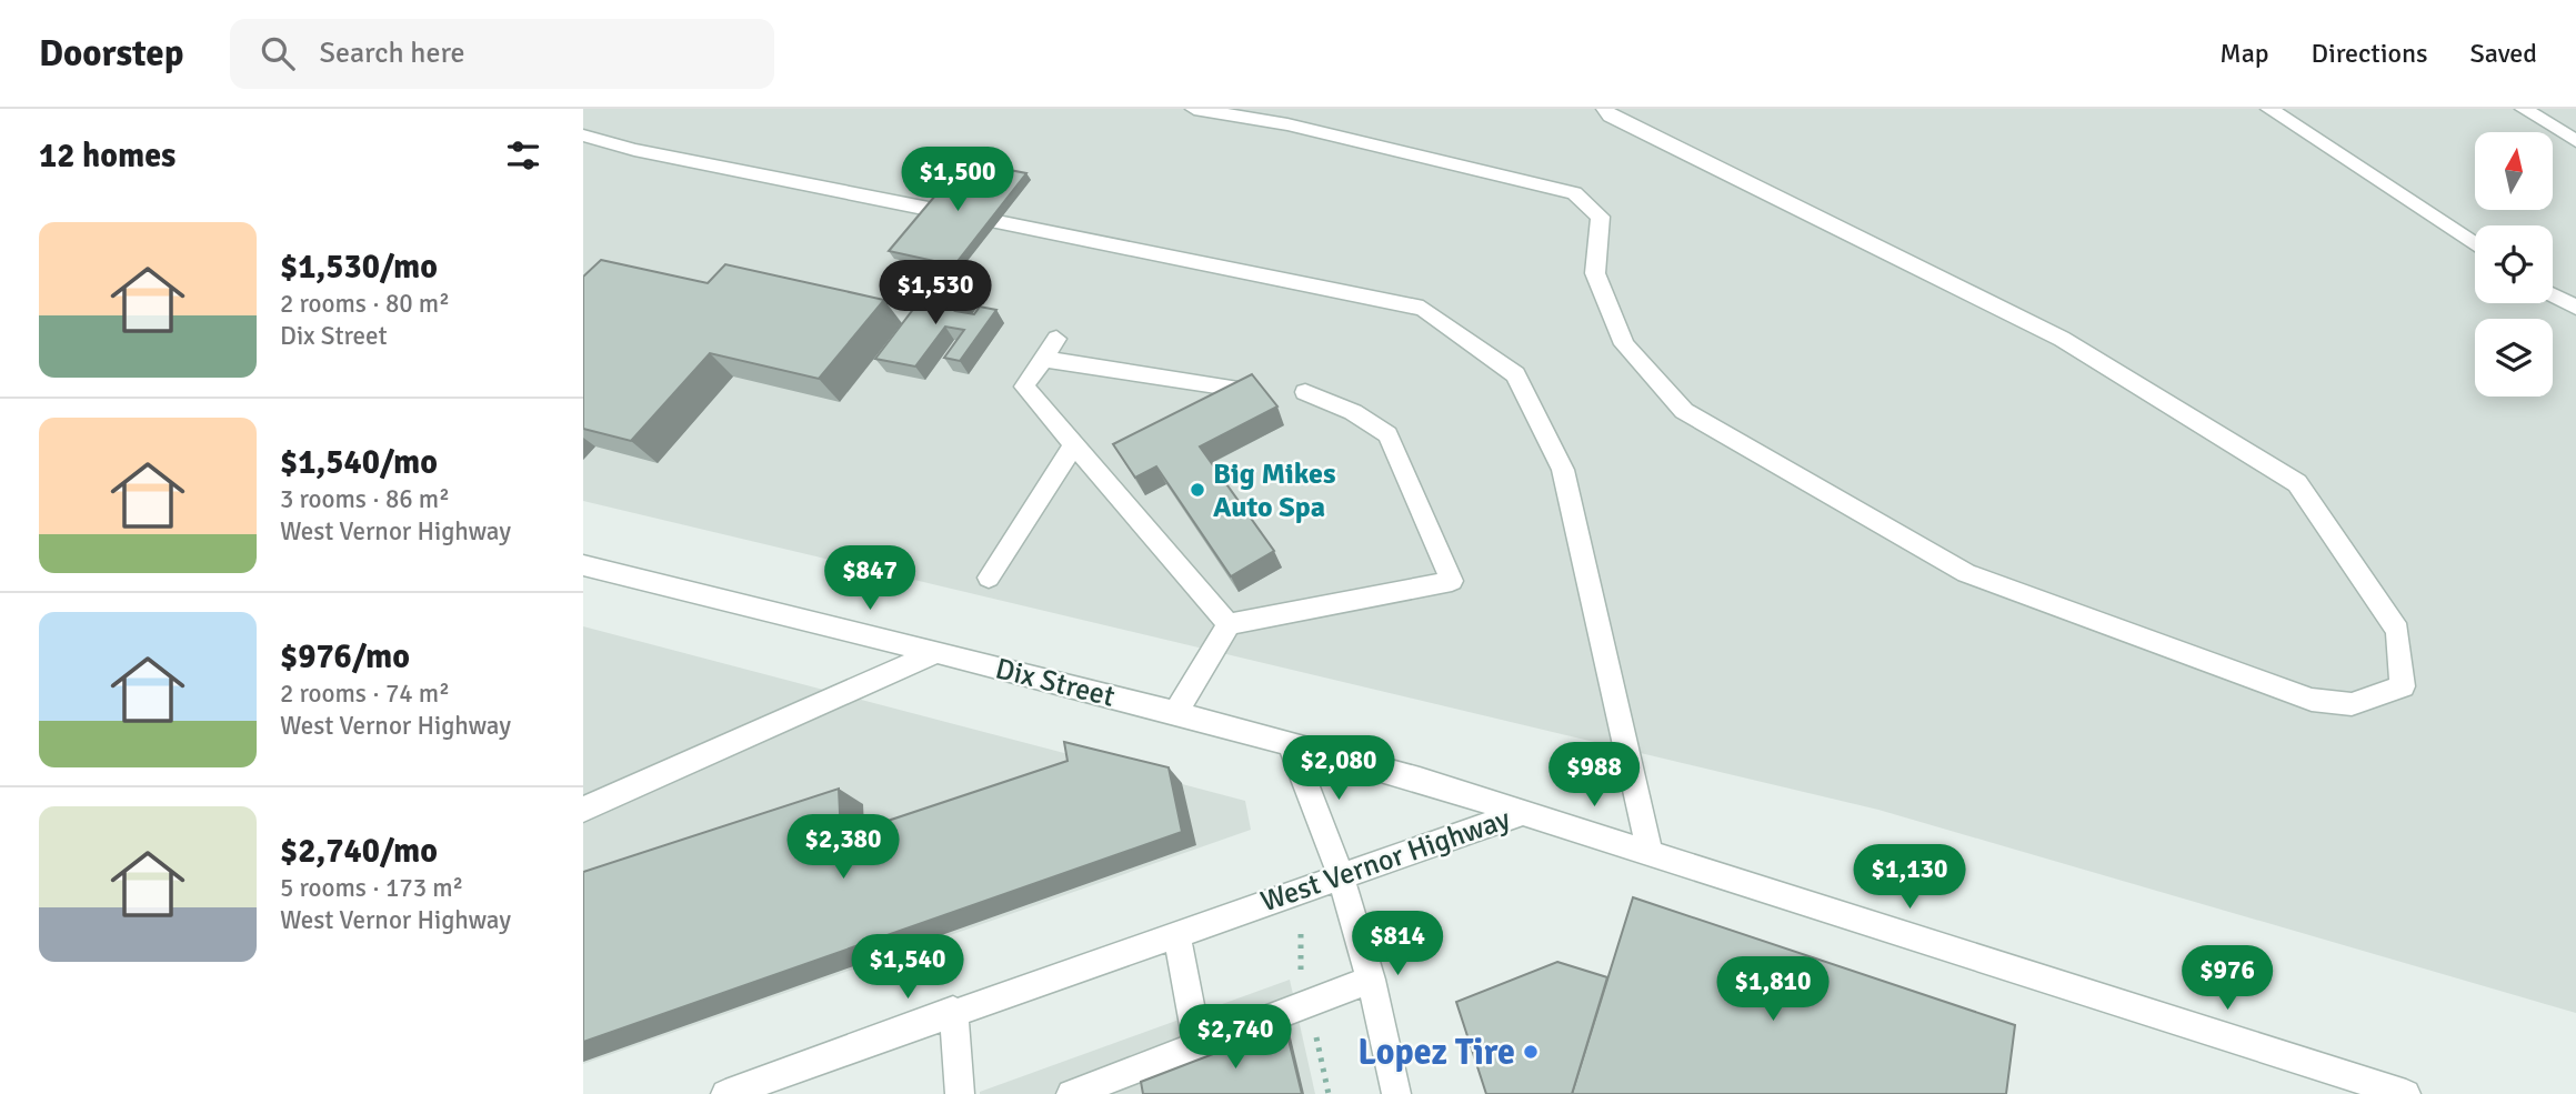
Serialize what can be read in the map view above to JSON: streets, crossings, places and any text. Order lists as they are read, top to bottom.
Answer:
{
  "streets": {
    "street": ["Dix Street", "West Vernor Highway"]
  },
  "crossings": [
    ["Dix Street", "West Vernor Highway"]
  ],
  "places": ["Big Mikes Auto Spa", "Lopez Tire"],
  "north": "top",
  "page": {
    "header": "Doorstep",
    "search": "Search here",
    "nav": ["Map", "Directions", "Saved"],
    "heading": "12 homes",
    "price": [
      "$1,500",
      "$1,530",
      "$847",
      "$2,080",
      "$988",
      "$2,380",
      "$1,130",
      "$814",
      "$1,540",
      "$976",
      "$1,810",
      "$2,740"
    ],
    "list": [
      {
        "name": "$1,530/mo",
        "note": "2 rooms · 80 m² · Dix Street"
      },
      {
        "name": "$1,540/mo",
        "note": "3 rooms · 86 m² · West Vernor Highway"
      },
      {
        "name": "$976/mo",
        "note": "2 rooms · 74 m² · West Vernor Highway"
      },
      {
        "name": "$2,740/mo",
        "note": "5 rooms · 173 m² · West Vernor Highway"
      }
    ]
  }
}
